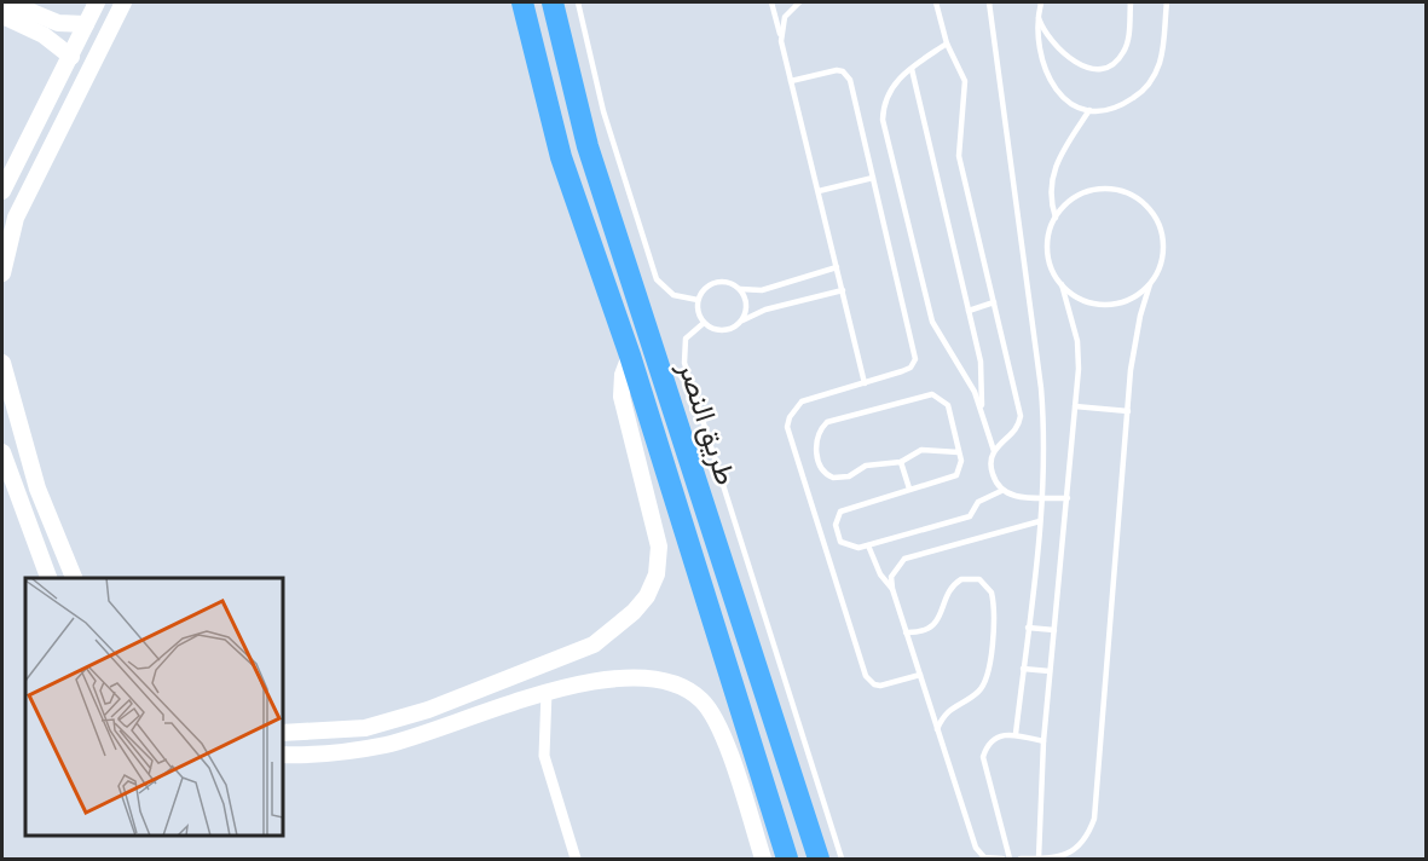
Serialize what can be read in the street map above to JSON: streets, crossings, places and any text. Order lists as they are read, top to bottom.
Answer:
{
  "streets": {
    "highway": ["طريق النصر"]
  }
}
